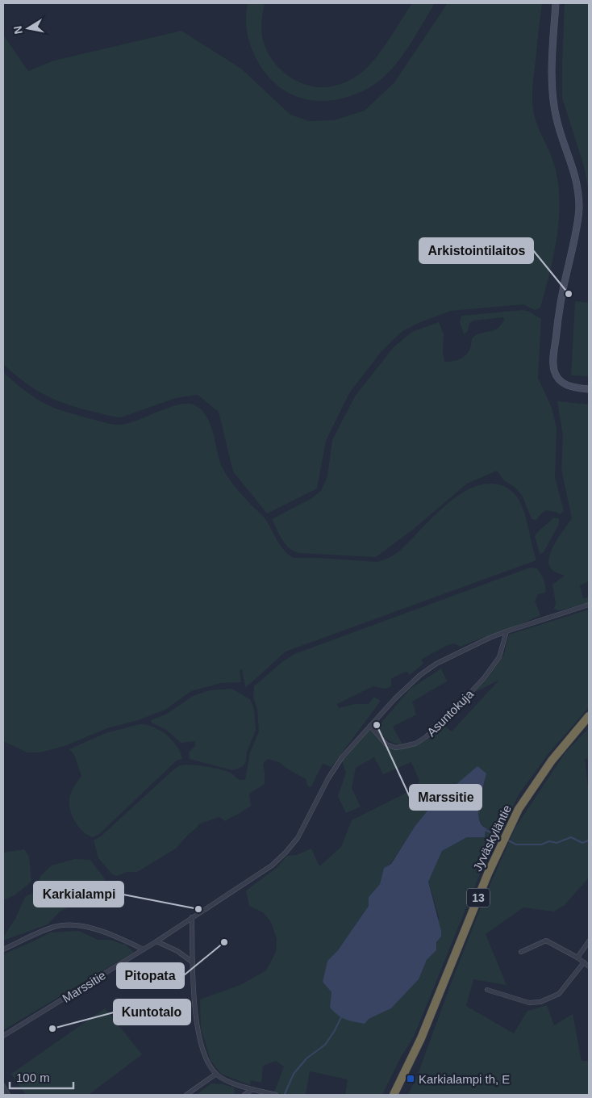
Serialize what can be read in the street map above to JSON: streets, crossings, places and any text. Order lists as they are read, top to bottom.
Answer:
{
  "streets": {
    "highway": ["Jyväskyläntie", "13"],
    "street": ["Asuntokuja", "Marssitie"]
  },
  "crossings": [
    ["Asuntokuja", "Marssitie"]
  ],
  "places": {
    "other": [
      "Arkistointilaitos",
      "Marssitie",
      "Karkialampi",
      "Pitopata",
      "Kuntotalo"
    ],
    "transit": ["Karkialampi th, E"]
  },
  "scale_bar": "100 m",
  "north": "left"
}
